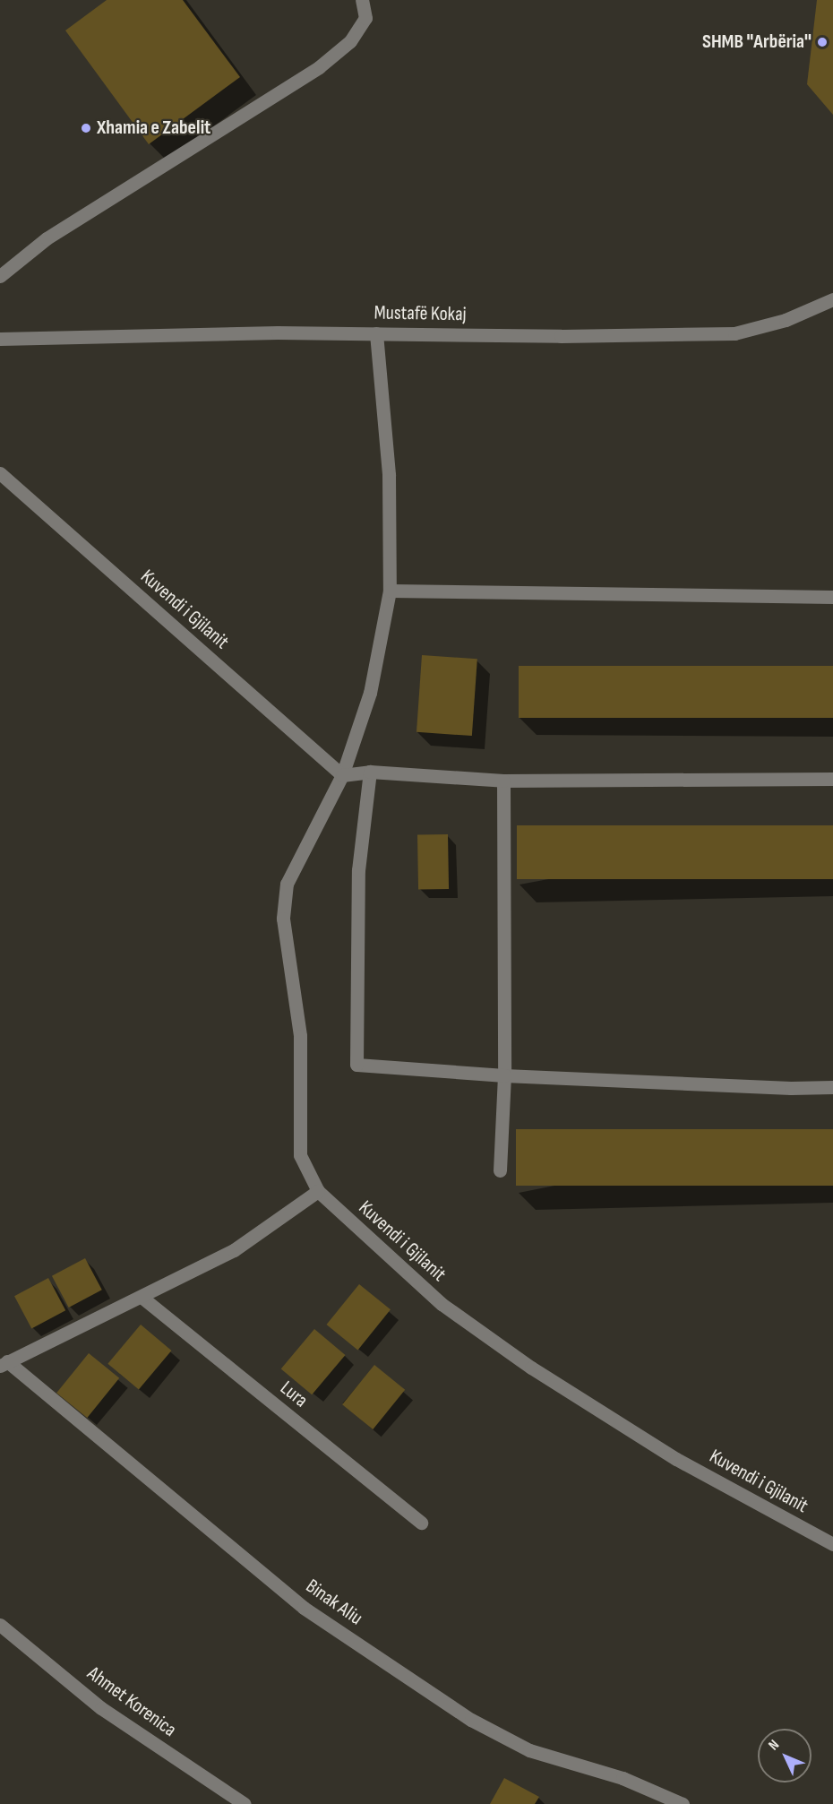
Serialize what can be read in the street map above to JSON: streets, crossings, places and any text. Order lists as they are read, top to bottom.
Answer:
{
  "streets": {
    "street": [
      "Mustafë Kokaj",
      "Kuvendi i Gjilanit",
      "Lura",
      "Binak Aliu",
      "Ahmet Korenica"
    ]
  },
  "places": ["SHMB ''Arbëria''", "Xhamia e Zabelit"],
  "north": "top left"
}
